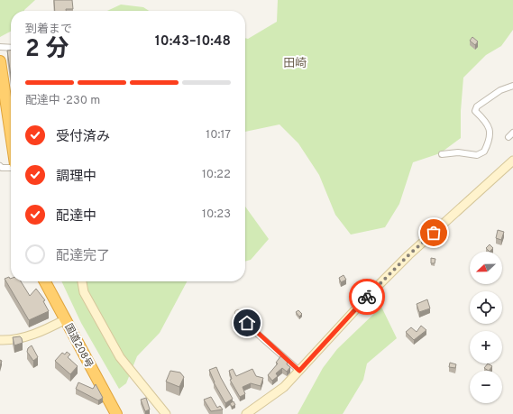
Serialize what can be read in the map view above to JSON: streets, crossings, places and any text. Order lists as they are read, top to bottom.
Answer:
{
  "streets": {
    "highway": ["国道208号"]
  },
  "districts": ["田崎"],
  "north": "left",
  "page": {
    "heading": ["2 分", "到着まで", "10:43–10:48"],
    "bar": "配達中 · 230 m",
    "list": [
      ["受付済み", "10:17"],
      ["調理中", "10:22"],
      ["配達中", "10:23"],
      "配達完了"
    ],
    "map_buttons": ["+", "−"]
  }
}
